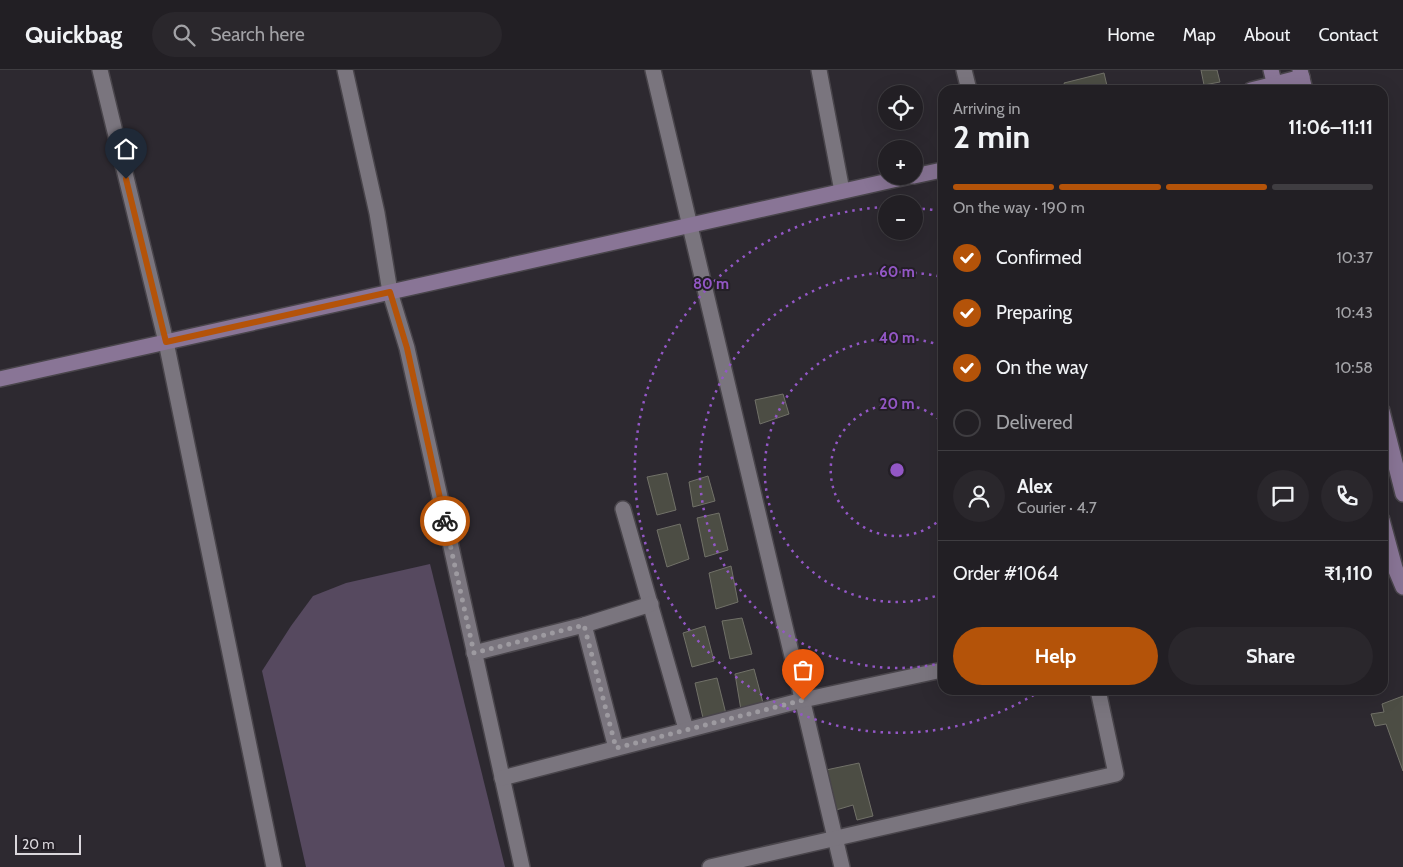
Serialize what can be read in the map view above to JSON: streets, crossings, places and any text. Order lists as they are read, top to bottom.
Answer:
{
  "scale_bar": "20 m",
  "page": {
    "header": "Quickbag",
    "search": "Search here",
    "nav": [
      "Home",
      "Map",
      "About",
      "Contact"
    ],
    "map_buttons": ["+", "−"],
    "heading": ["2 min", "Arriving in", "11:06–11:11"],
    "panel": [
      "Alex",
      "Courier · 4.7",
      "Order #1064",
      "₹1,110"
    ],
    "bar": "On the way · 190 m",
    "list": [
      ["Confirmed", "10:37"],
      ["Preparing", "10:43"],
      ["On the way", "10:58"],
      "Delivered"
    ],
    "buttons": ["Help", "Share"],
    "scale": "20 m"
  },
  "rings": [
    "60 m",
    "80 m",
    "40 m",
    "20 m"
  ]
}
